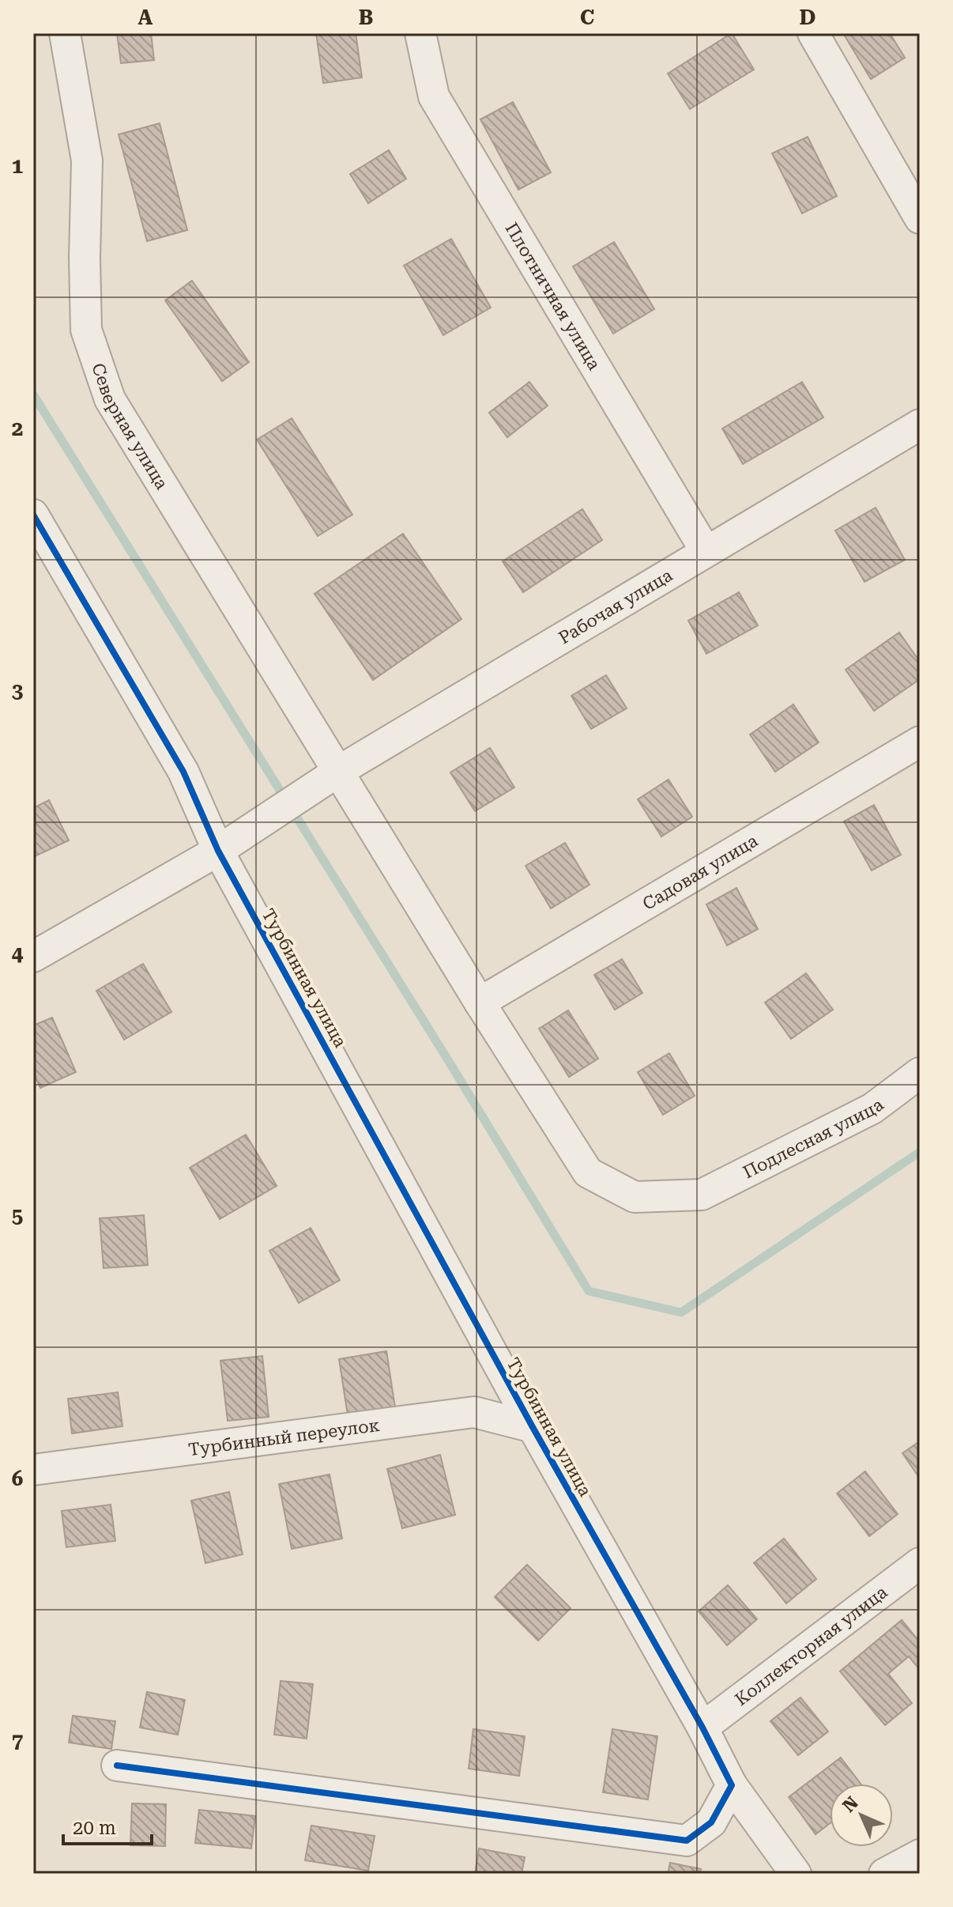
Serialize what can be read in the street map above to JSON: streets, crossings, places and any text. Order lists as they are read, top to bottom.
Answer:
{
  "streets": {
    "street": [
      "Плотничная улица",
      "Северная улица",
      "Рабочая улица",
      "Садовая улица",
      "Турбинная улица",
      "Подлесная улица",
      "Турбинный переулок",
      "Коллекторная улица"
    ]
  },
  "crossings": [
    ["Плотничная улица", "Рабочая улица"],
    ["Северная улица", "Рабочая улица"],
    ["Северная улица", "Садовая улица"],
    ["Северная улица", "Подлесная улица"],
    ["Рабочая улица", "Турбинная улица"],
    ["Турбинная улица", "Турбинный переулок"],
    ["Турбинная улица", "Коллекторная улица"]
  ],
  "scale_bar": "20 m",
  "north": "top left",
  "grid": {
    "columns": [
      "A",
      "B",
      "C",
      "D"
    ],
    "rows": [
      "1",
      "2",
      "3",
      "4",
      "5",
      "6",
      "7"
    ]
  }
}
